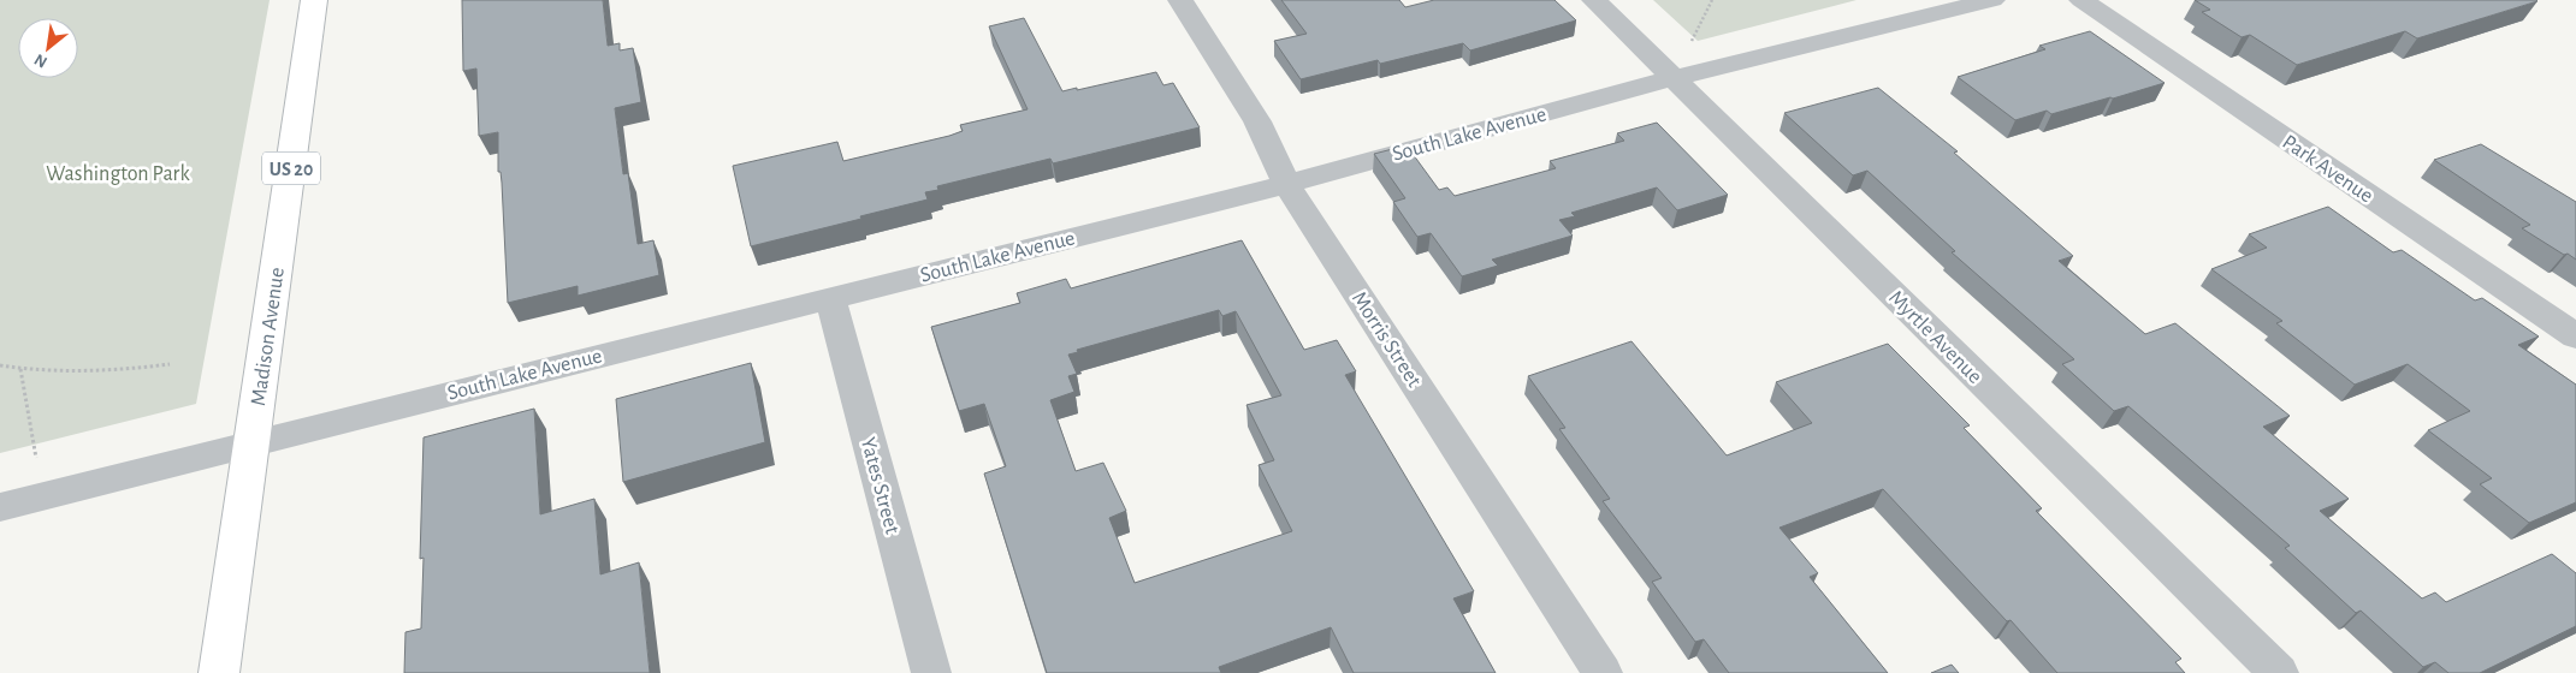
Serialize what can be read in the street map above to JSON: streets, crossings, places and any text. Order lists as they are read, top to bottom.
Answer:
{
  "streets": {
    "main road": ["US 20", "Madison Avenue"],
    "street": [
      "South Lake Avenue",
      "Park Avenue",
      "Myrtle Avenue",
      "Morris Street",
      "Yates Street"
    ]
  },
  "crossings": [
    ["South Lake Avenue", "Madison Avenue"],
    ["South Lake Avenue", "Myrtle Avenue"],
    ["South Lake Avenue", "Morris Street"],
    ["South Lake Avenue", "Yates Street"]
  ],
  "parks": ["Washington Park"],
  "north": "bottom left"
}
